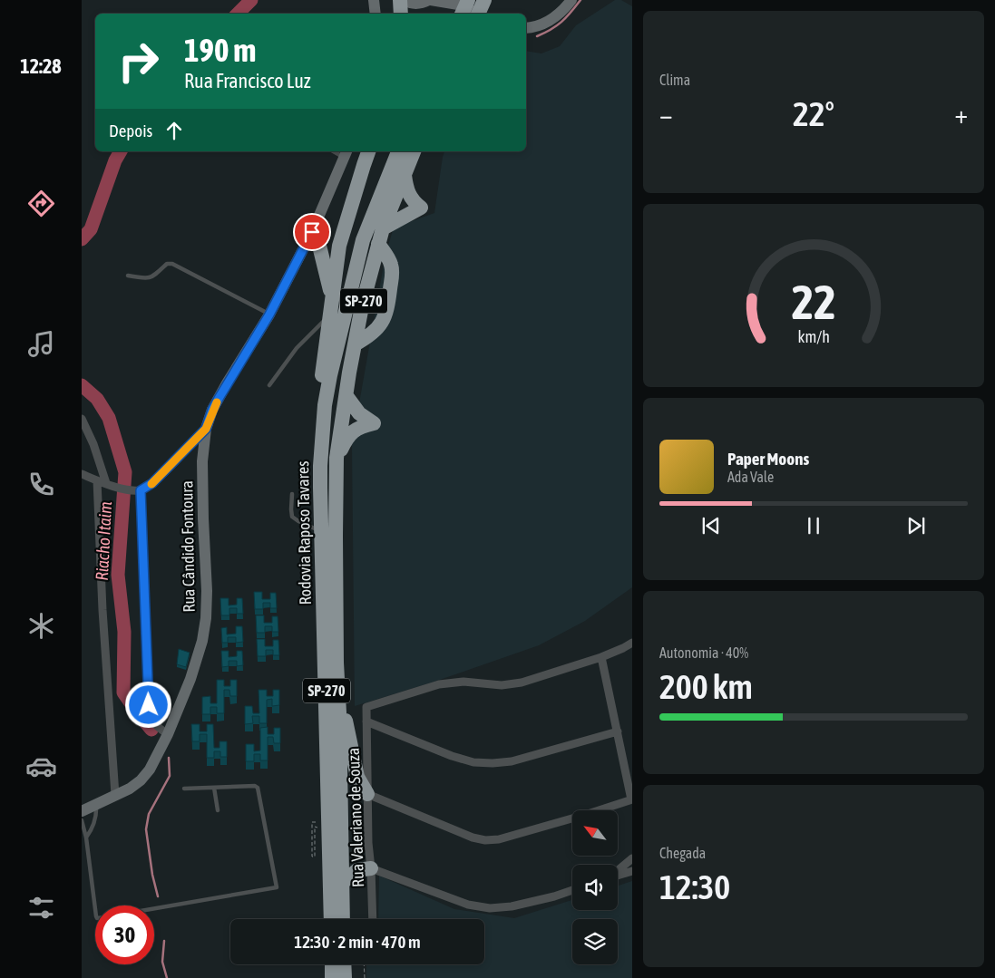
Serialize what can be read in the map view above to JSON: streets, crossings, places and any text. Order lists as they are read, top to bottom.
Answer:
{
  "streets": {
    "highway": ["SP-270", "Rodovia Raposo Tavares"],
    "main road": ["Rua Cândido Fontoura"],
    "street": ["Rua Valeriano de Souza"]
  },
  "water": ["Riacho Itaim"],
  "north": "top left",
  "page": {
    "tabs": "12:28",
    "tile": [
      "Clima",
      ["Autonomia · 40%", "200 km"],
      ["Chegada", "12:30"]
    ],
    "turn": ["190 m", "Rua Francisco Luz"],
    "heat": ["−", "22°", "+"],
    "then": "Depois",
    "song": ["Paper Moons", "Ada Vale"],
    "limit": "30",
    "trip": "12:30 · 2 min · 470 m",
    "gauge": ["22", "km/h"]
  }
}
